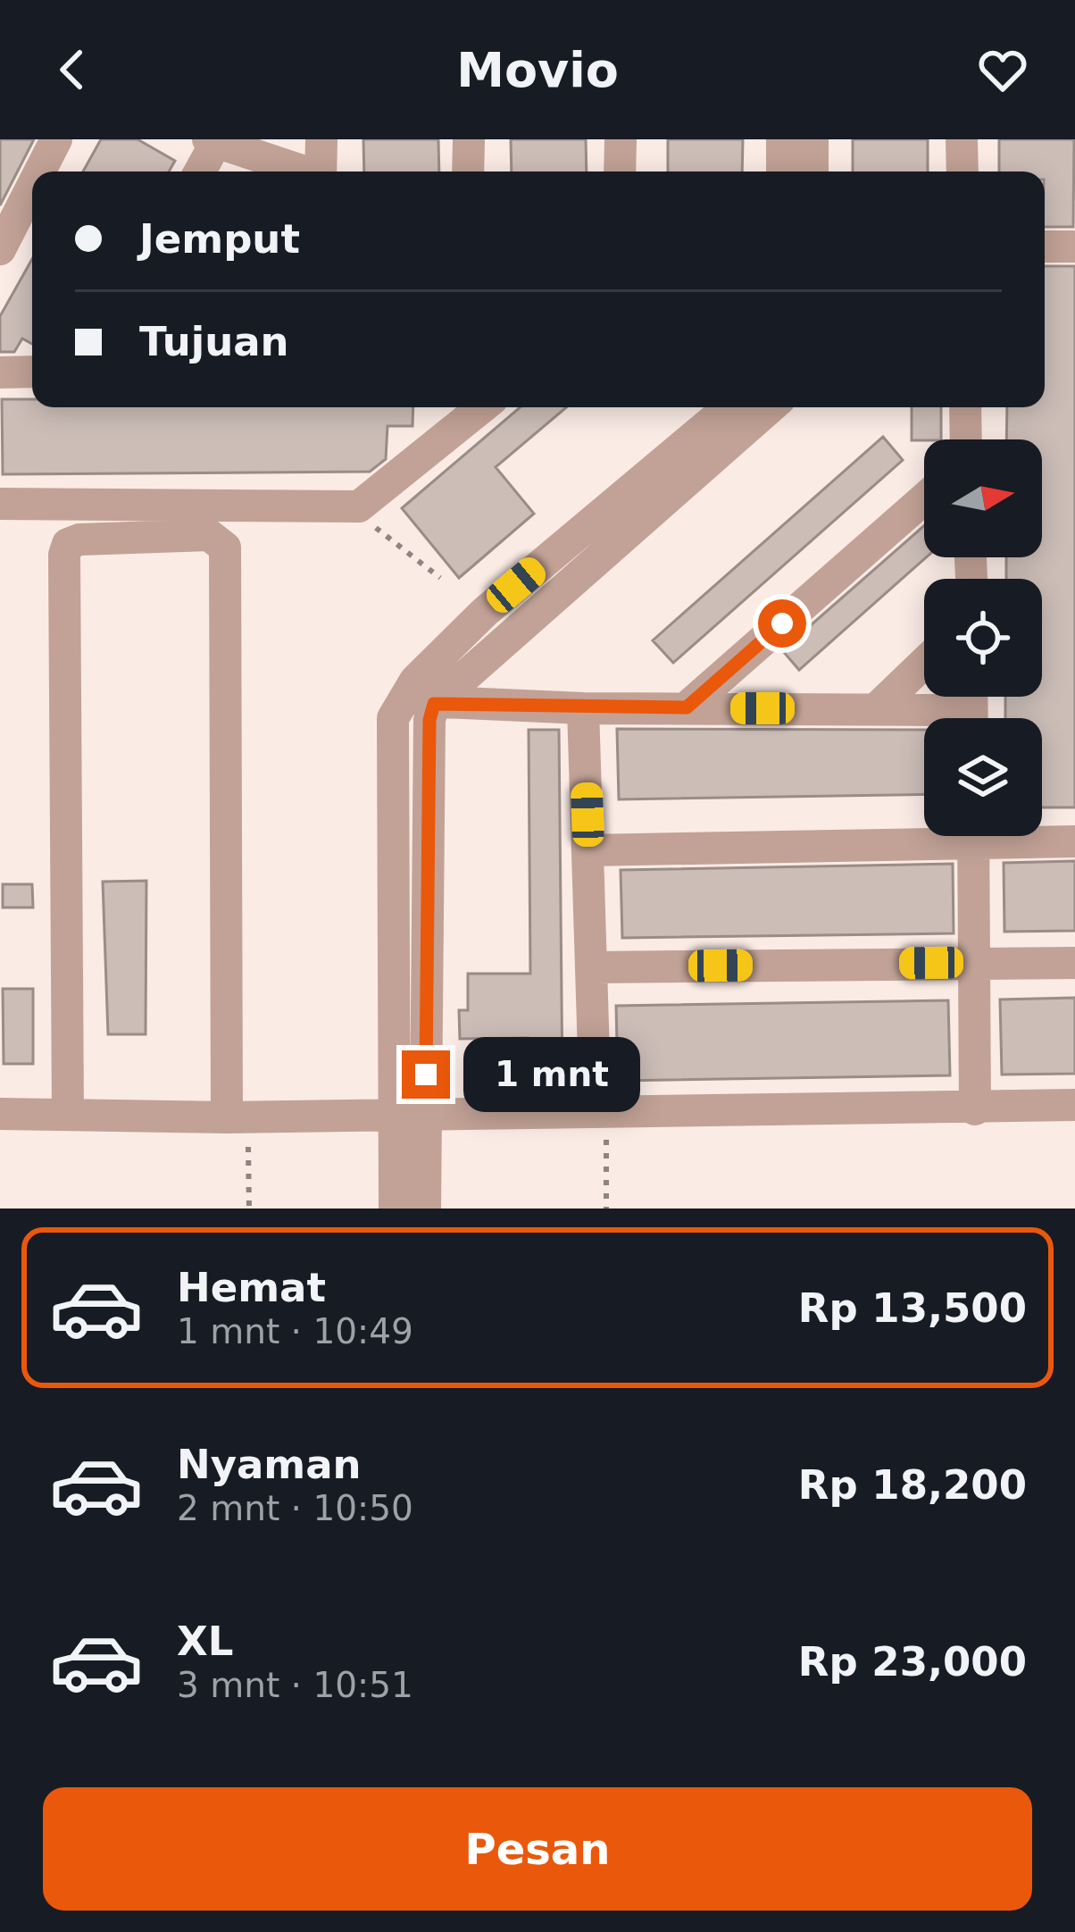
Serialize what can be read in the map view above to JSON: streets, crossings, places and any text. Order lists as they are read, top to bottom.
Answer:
{
  "north": "right",
  "page": {
    "header": "Movio",
    "banner": ["Jemput", "Tujuan"],
    "bubble": "1 mnt",
    "list": [
      {
        "name": "Hemat",
        "note": "1 mnt · 10:49",
        "value": "Rp 13,500"
      },
      {
        "name": "Nyaman",
        "note": "2 mnt · 10:50",
        "value": "Rp 18,200"
      },
      {
        "name": "XL",
        "note": "3 mnt · 10:51",
        "value": "Rp 23,000"
      }
    ],
    "buttons": "Pesan"
  }
}
